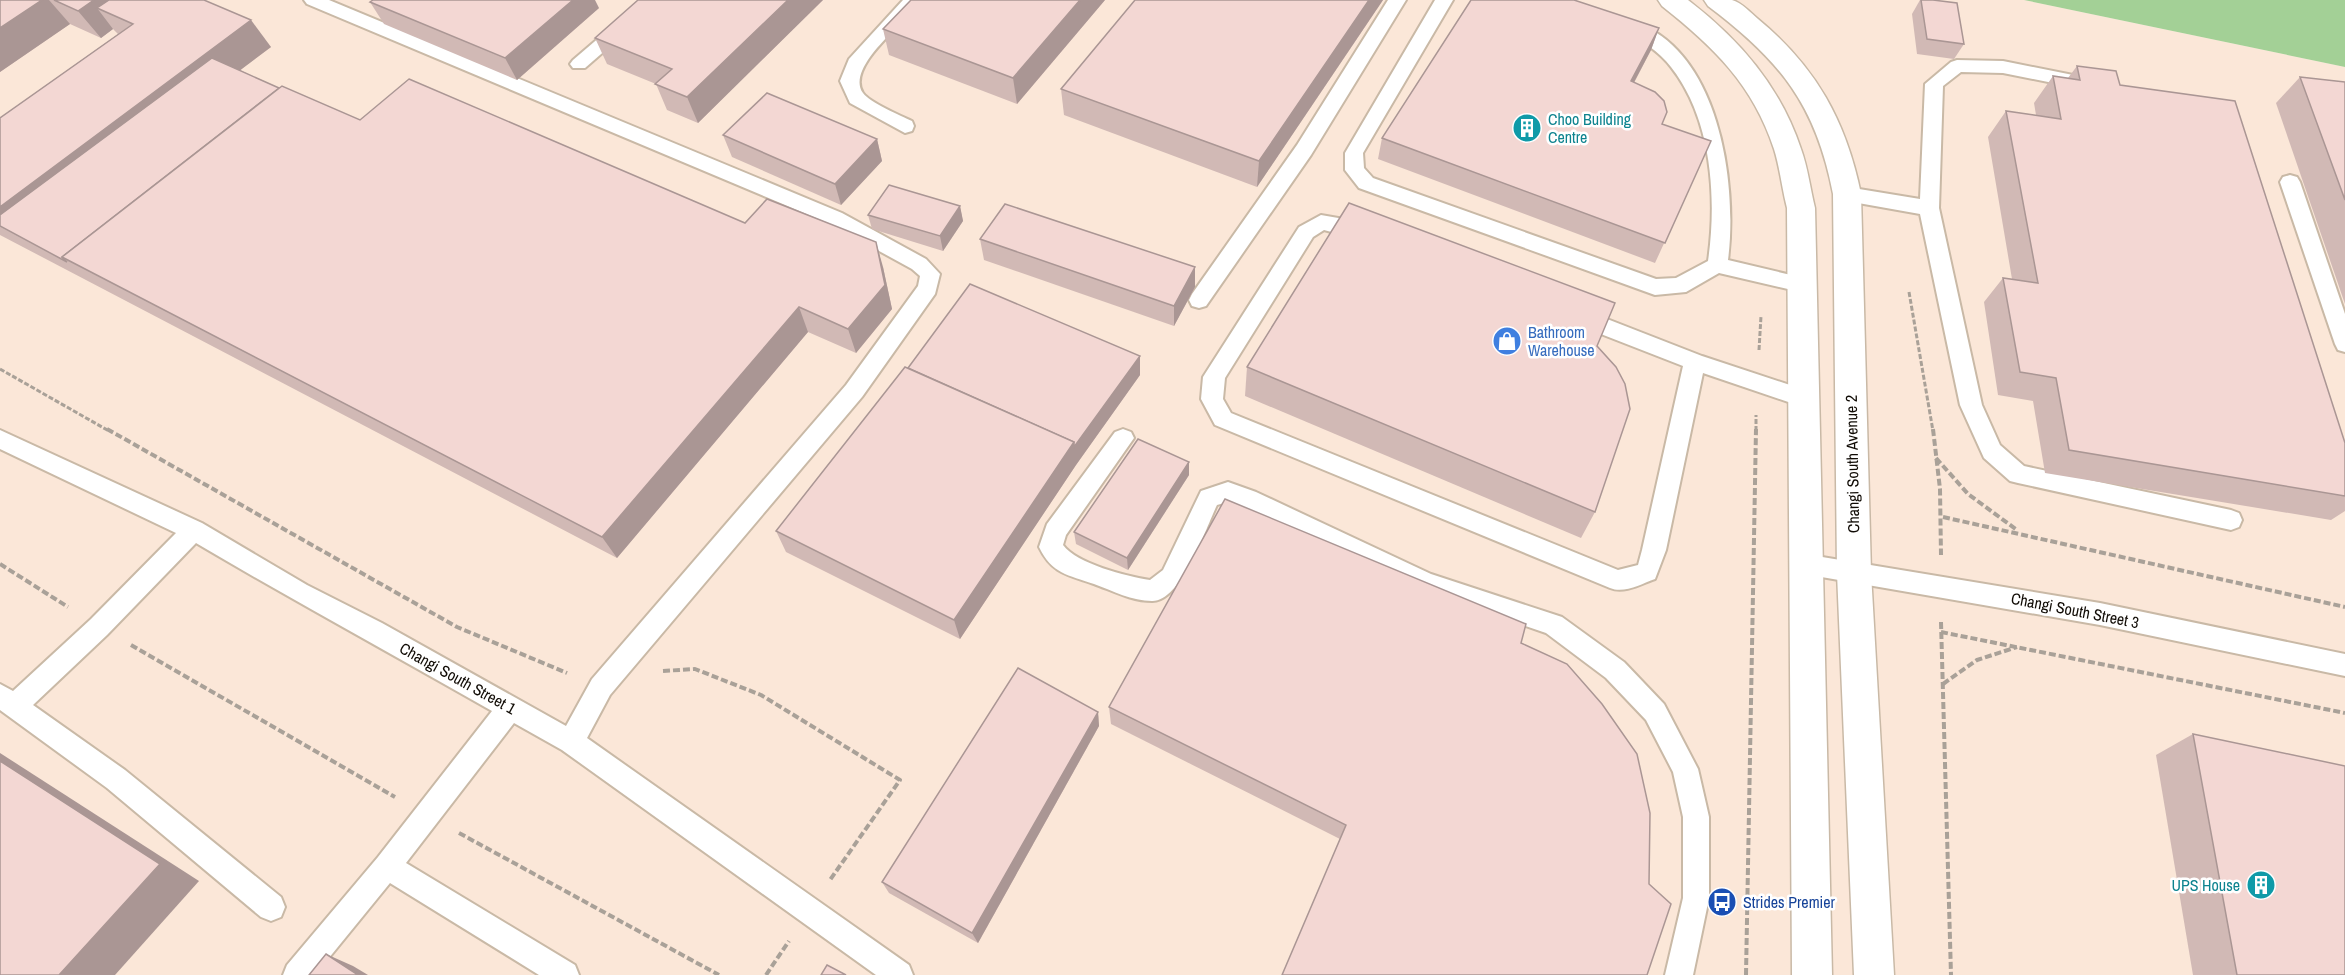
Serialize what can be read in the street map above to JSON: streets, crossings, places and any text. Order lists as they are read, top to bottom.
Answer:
{
  "streets": {
    "street": ["Changi South Avenue 2"],
    "lane": ["Changi South Street 3", "Changi South Street 1"]
  },
  "crossings": [
    ["Changi South Avenue 2", "Changi South Street 3"]
  ],
  "places": {
    "building": ["Choo Building Centre", "UPS House"],
    "shop": ["Bathroom Warehouse"],
    "bus stop": ["Strides Premier"]
  }
}
